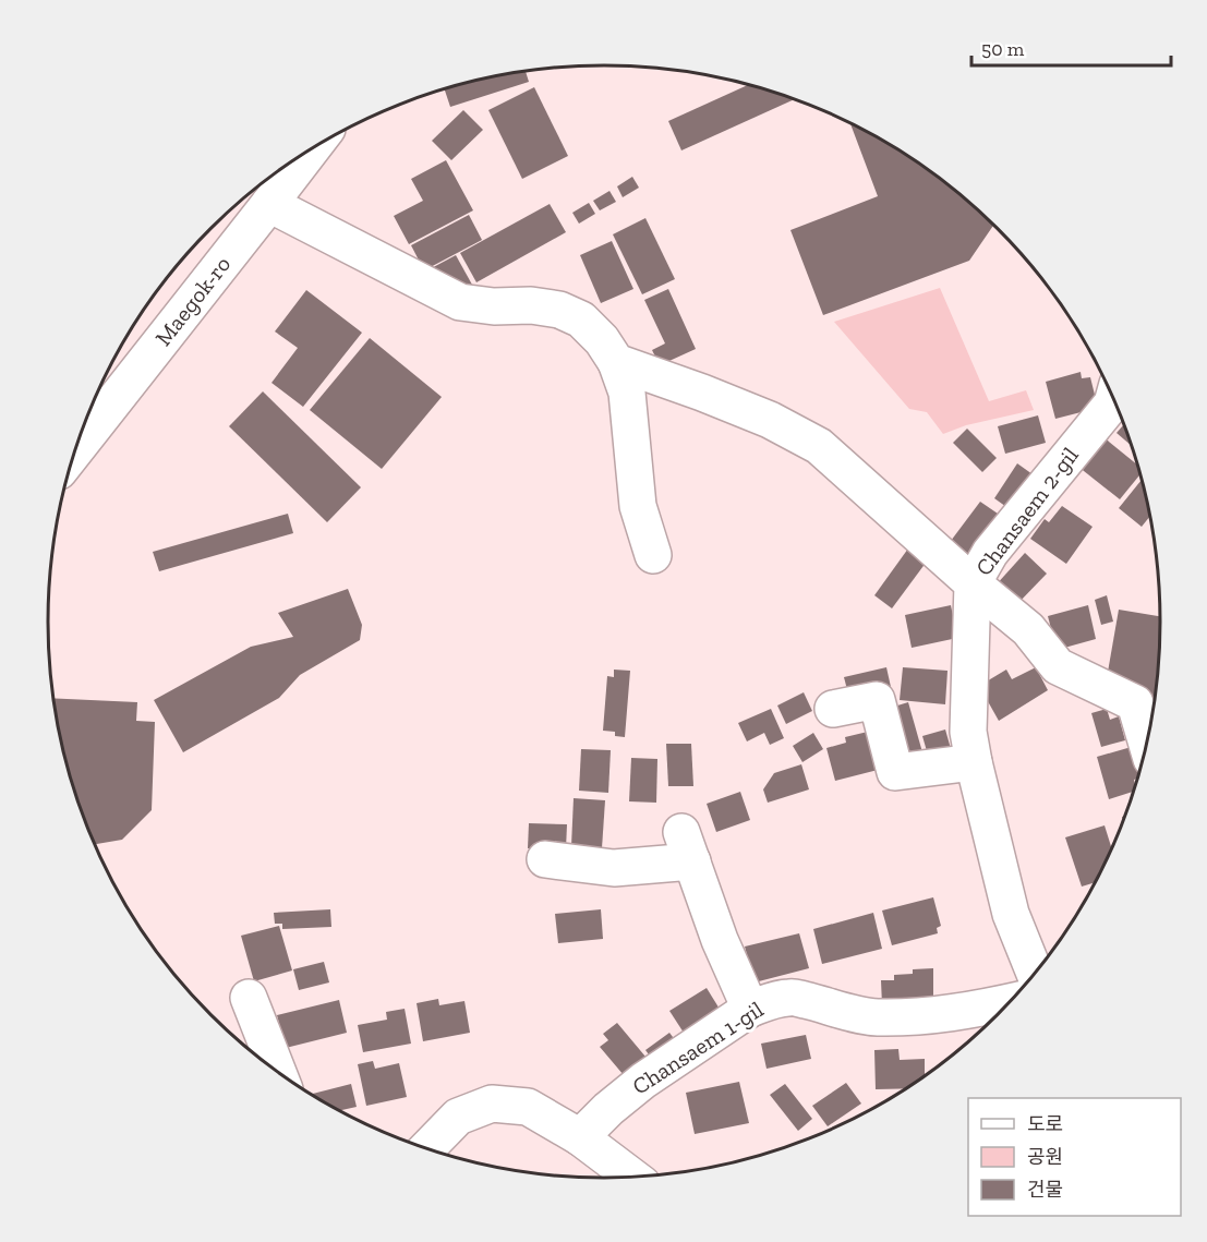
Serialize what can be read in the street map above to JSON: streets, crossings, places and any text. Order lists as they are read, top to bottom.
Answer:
{
  "streets": {
    "street": ["Maegok-ro", "Chansaem 2-gil", "Chansaem 1-gil"]
  },
  "legend": ["도로", "공원", "건물"],
  "scale_bar": "50 m"
}
